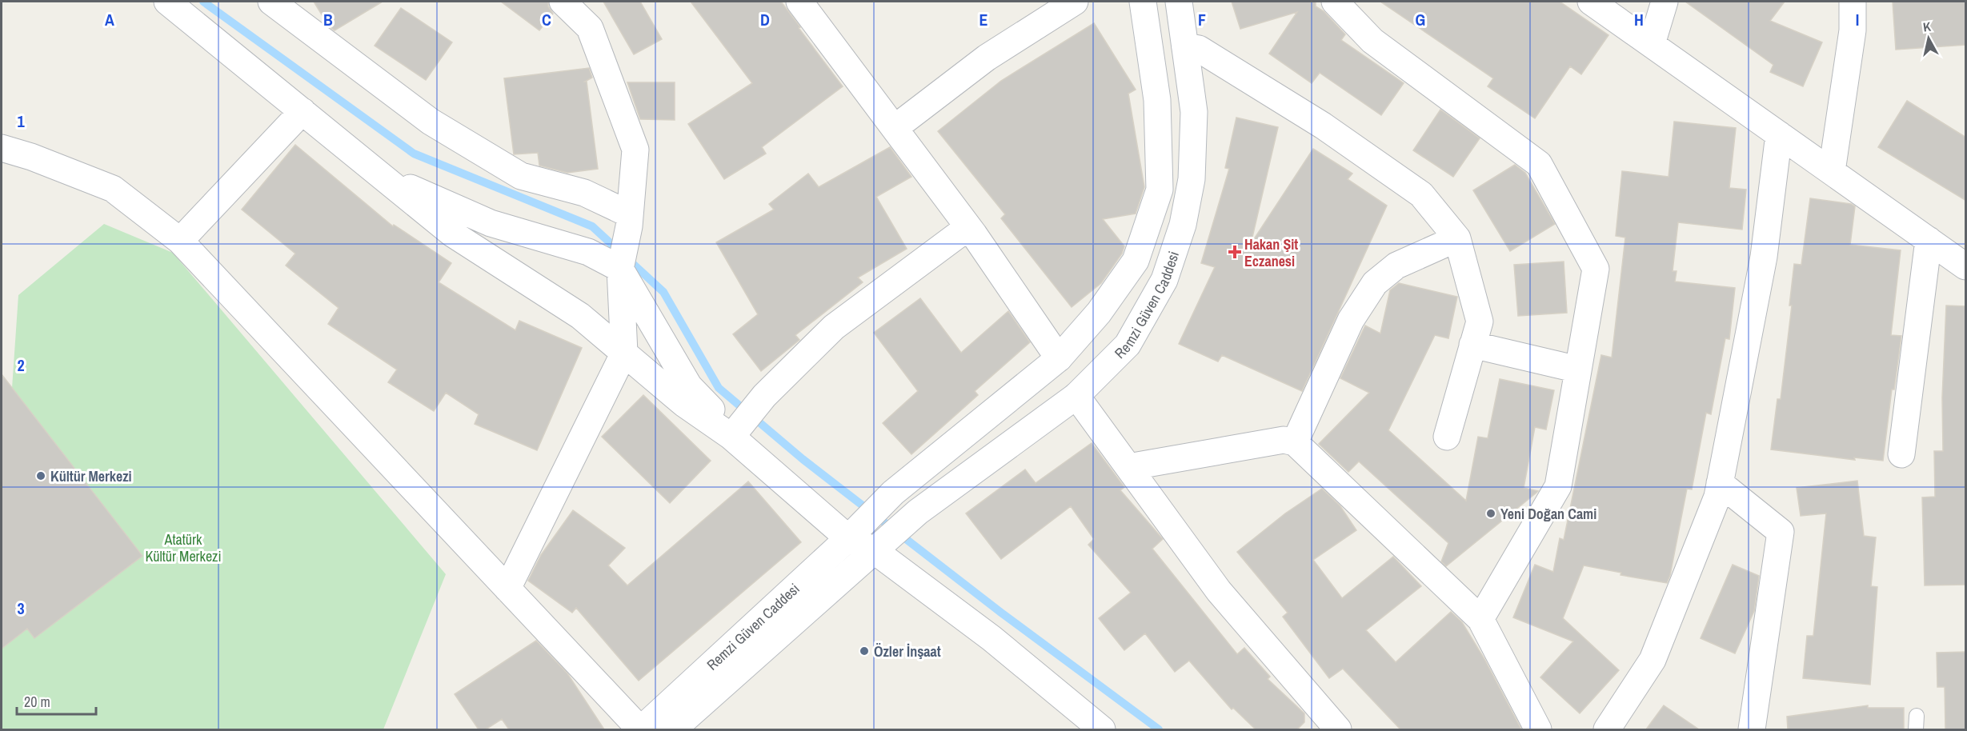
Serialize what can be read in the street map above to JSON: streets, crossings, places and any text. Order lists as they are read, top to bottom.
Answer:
{
  "streets": {
    "street": ["Remzi Güven Caddesi"]
  },
  "parks": ["Atatürk Kültür Merkezi"],
  "places": {
    "health": ["Hakan Şit Eczanesi"],
    "other": ["Kültür Merkezi", "Yeni Doğan Cami", "Özler İnşaat"]
  },
  "scale_bar": "20 m",
  "north": "top",
  "grid": {
    "columns": [
      "A",
      "B",
      "C",
      "D",
      "E",
      "F",
      "G",
      "H",
      "I"
    ],
    "rows": ["1", "2", "3"]
  }
}
